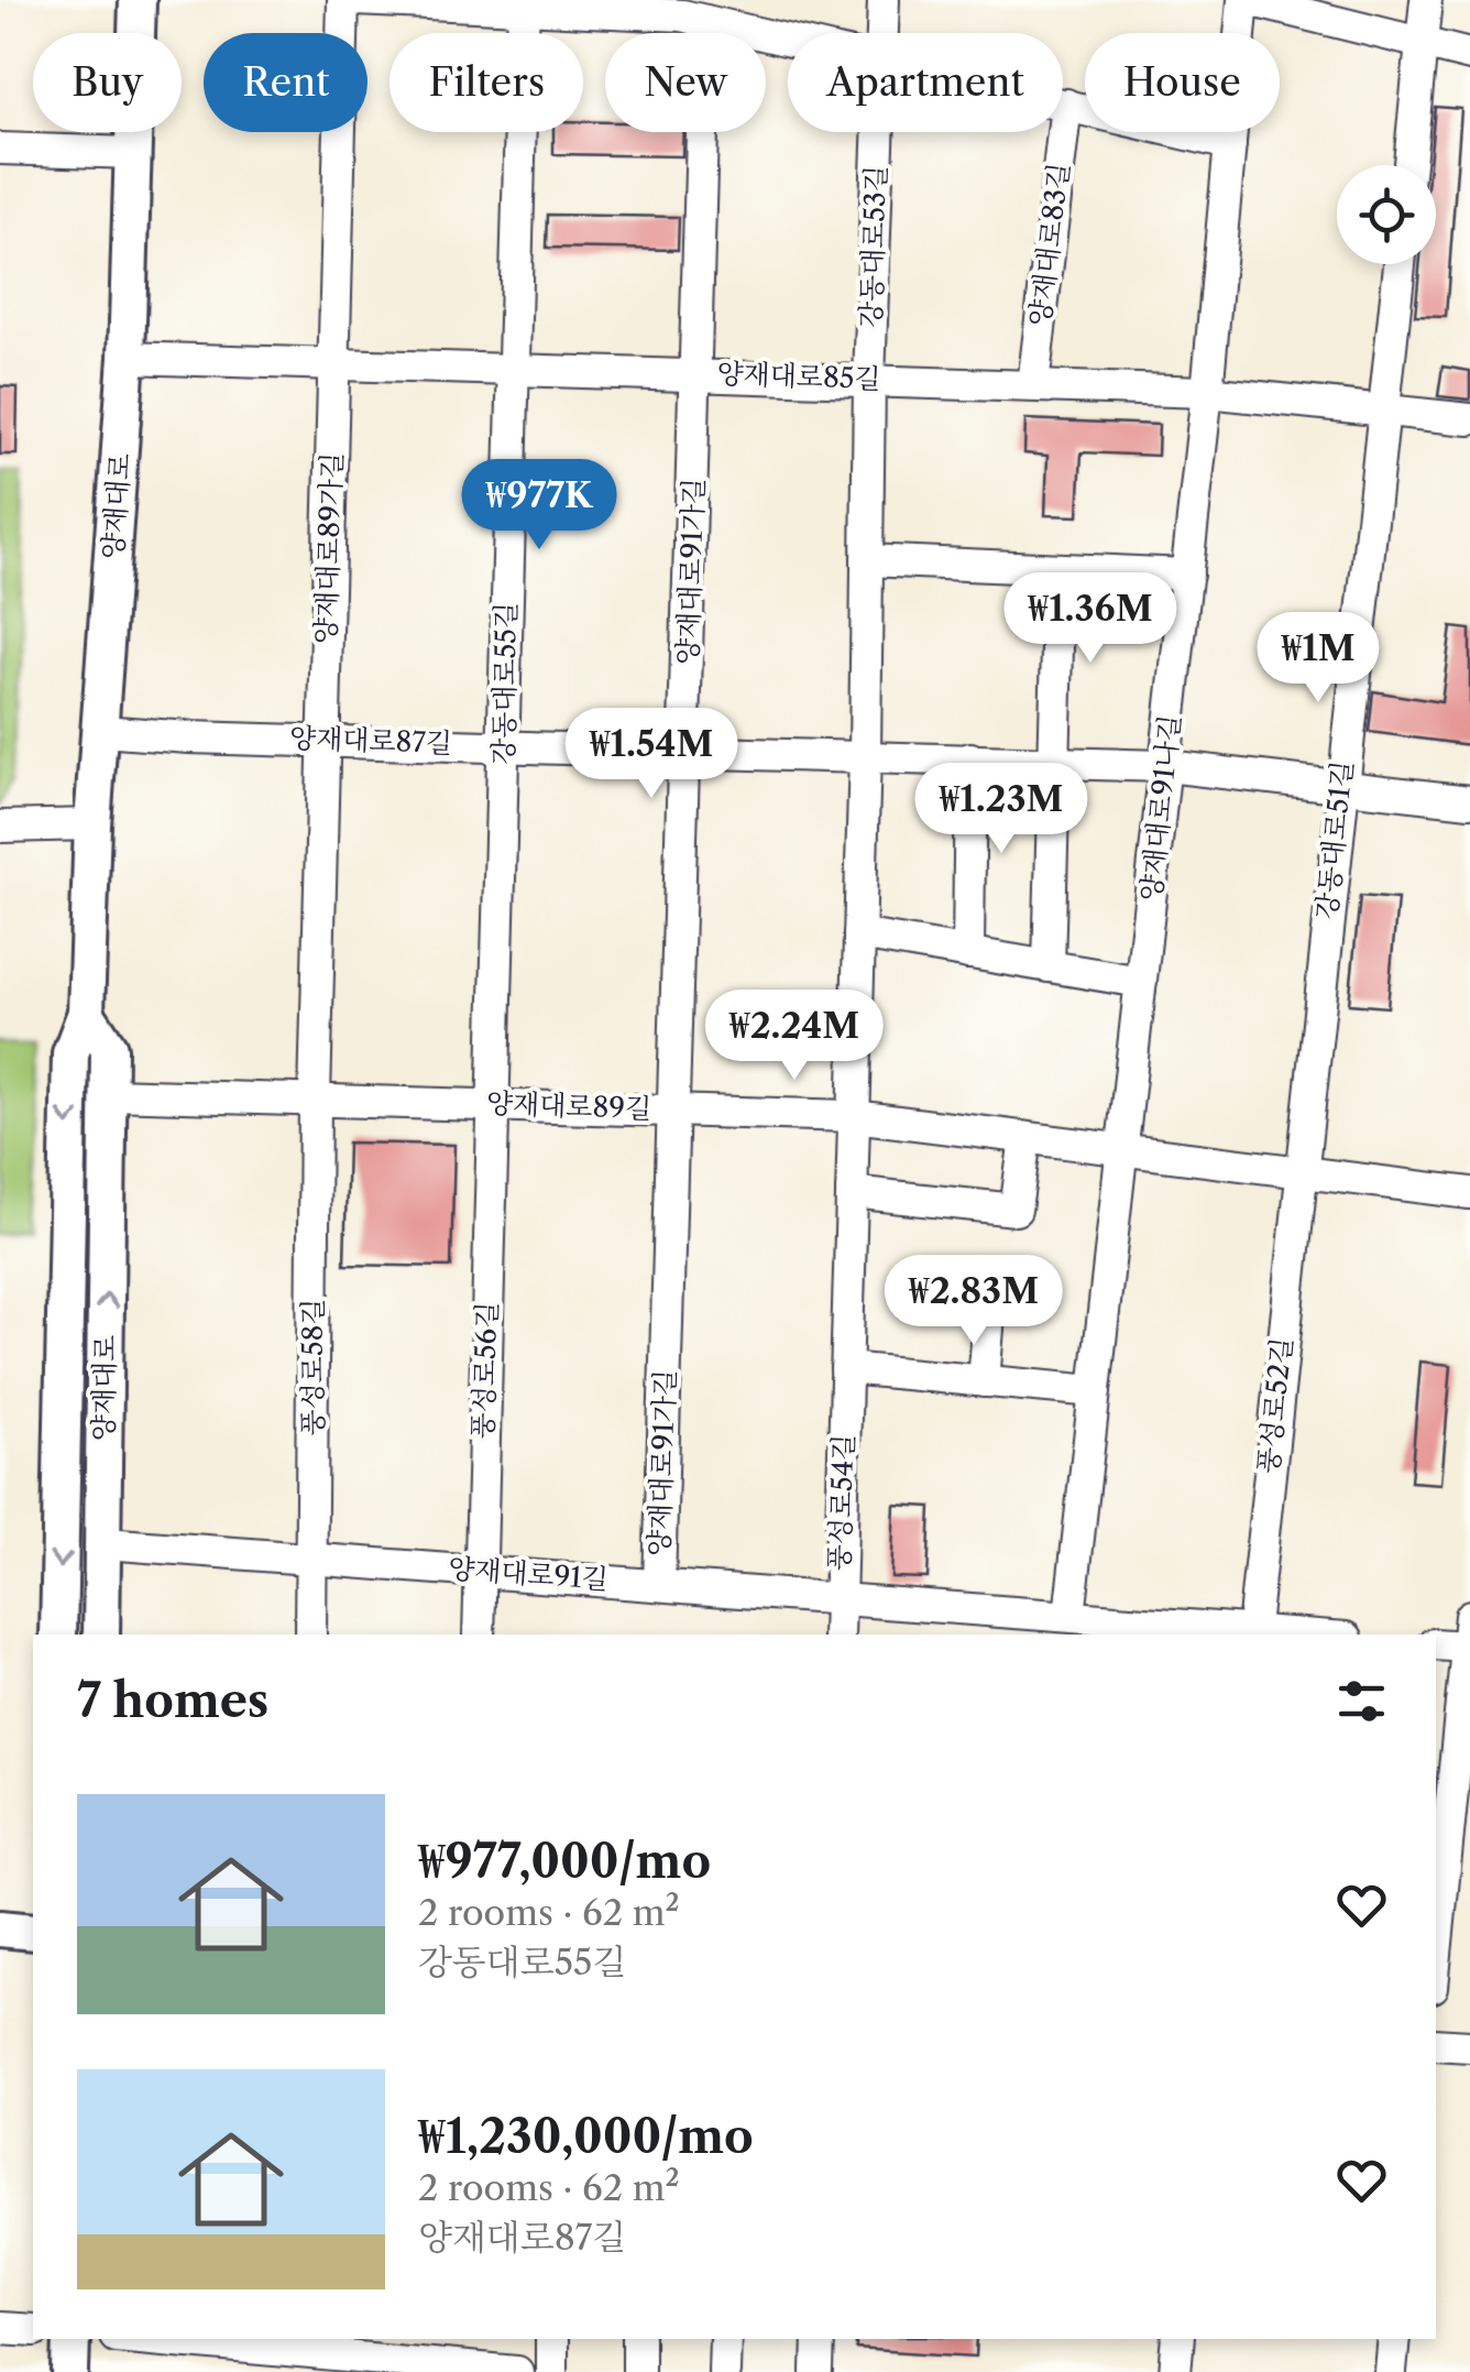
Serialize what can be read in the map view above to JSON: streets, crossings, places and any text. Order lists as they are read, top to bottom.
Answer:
{
  "streets": {
    "main road": ["양재대로"],
    "street": [
      "양재대로83길",
      "강동대로53길",
      "양재대로85길",
      "양재대로89가길",
      "양재대로91가길",
      "강동대로55길",
      "양재대로87길",
      "양재대로91나길",
      "강동대로51길",
      "양재대로89길",
      "풍성로58길",
      "풍성로56길",
      "풍성로52길",
      "풍성로54길",
      "양재대로91길"
    ]
  },
  "crossings": [
    ["양재대로83길", "양재대로85길"],
    ["강동대로53길", "양재대로85길"],
    ["강동대로53길", "양재대로87길"],
    ["강동대로53길", "양재대로89길"],
    ["강동대로53길", "풍성로54길"],
    ["양재대로85길", "양재대로"],
    ["양재대로85길", "양재대로89가길"],
    ["양재대로85길", "양재대로91가길"],
    ["양재대로85길", "강동대로55길"],
    ["양재대로85길", "양재대로91나길"],
    ["양재대로85길", "강동대로51길"],
    ["양재대로", "양재대로87길"],
    ["양재대로", "양재대로89길"],
    ["양재대로", "양재대로91길"],
    ["양재대로89가길", "양재대로87길"],
    ["양재대로89가길", "양재대로89길"],
    ["양재대로89가길", "풍성로58길"],
    ["양재대로91가길", "양재대로87길"],
    ["양재대로91가길", "양재대로89길"],
    ["양재대로91가길", "양재대로91길"],
    ["강동대로55길", "양재대로87길"],
    ["강동대로55길", "양재대로89길"],
    ["강동대로55길", "풍성로56길"],
    ["양재대로87길", "양재대로91나길"],
    ["양재대로87길", "강동대로51길"],
    ["양재대로91나길", "양재대로89길"],
    ["양재대로91나길", "양재대로91길"],
    ["강동대로51길", "양재대로89길"],
    ["강동대로51길", "풍성로52길"],
    ["양재대로89길", "풍성로58길"],
    ["양재대로89길", "풍성로56길"],
    ["양재대로89길", "풍성로52길"],
    ["양재대로89길", "풍성로54길"],
    ["풍성로58길", "양재대로91길"],
    ["풍성로56길", "양재대로91길"],
    ["풍성로52길", "양재대로91길"],
    ["풍성로54길", "양재대로91길"]
  ],
  "page": {
    "chip": [
      "Buy",
      "Rent",
      "Filters",
      "New",
      "Apartment",
      "House"
    ],
    "price": [
      "₩977K",
      "₩1.36M",
      "₩1M",
      "₩1.54M",
      "₩1.23M",
      "₩2.24M",
      "₩2.83M"
    ],
    "heading": "7 homes",
    "list": [
      {
        "name": "₩977,000/mo",
        "note": "2 rooms · 62 m² · 강동대로55길"
      },
      {
        "name": "₩1,230,000/mo",
        "note": "2 rooms · 62 m² · 양재대로87길"
      }
    ]
  }
}
